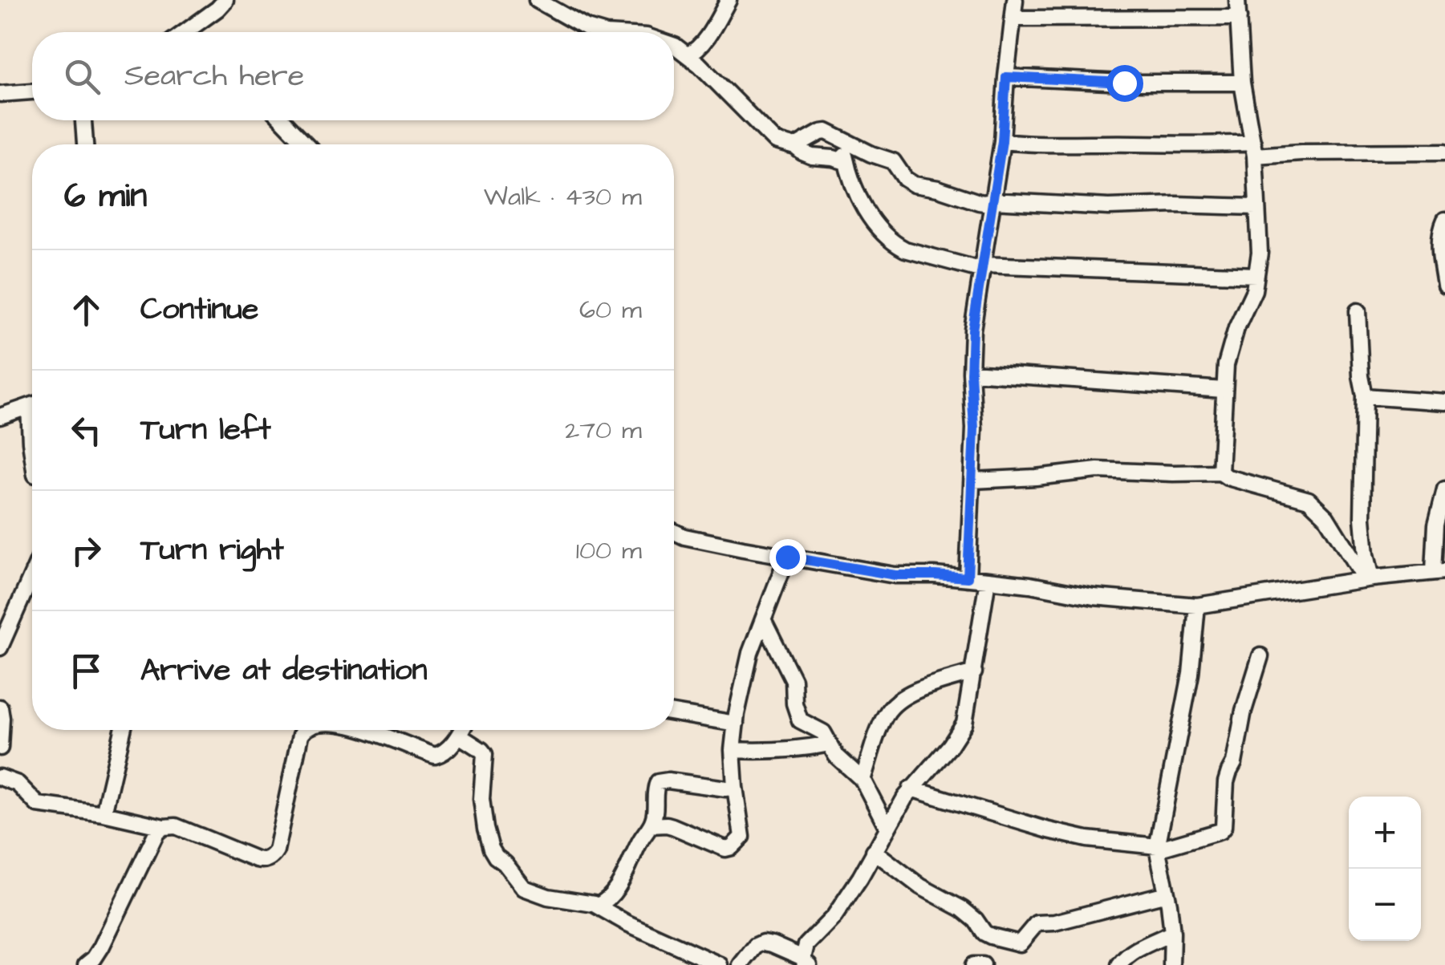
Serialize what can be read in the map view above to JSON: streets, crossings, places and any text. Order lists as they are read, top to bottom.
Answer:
{
  "page": {
    "search": "Search here",
    "heading": ["6 min", "Walk · 430 m"],
    "list": [
      ["Continue", "60 m"],
      ["Turn left", "270 m"],
      ["Turn right", "100 m"],
      "Arrive at destination"
    ],
    "map_buttons": ["+", "−"]
  }
}
